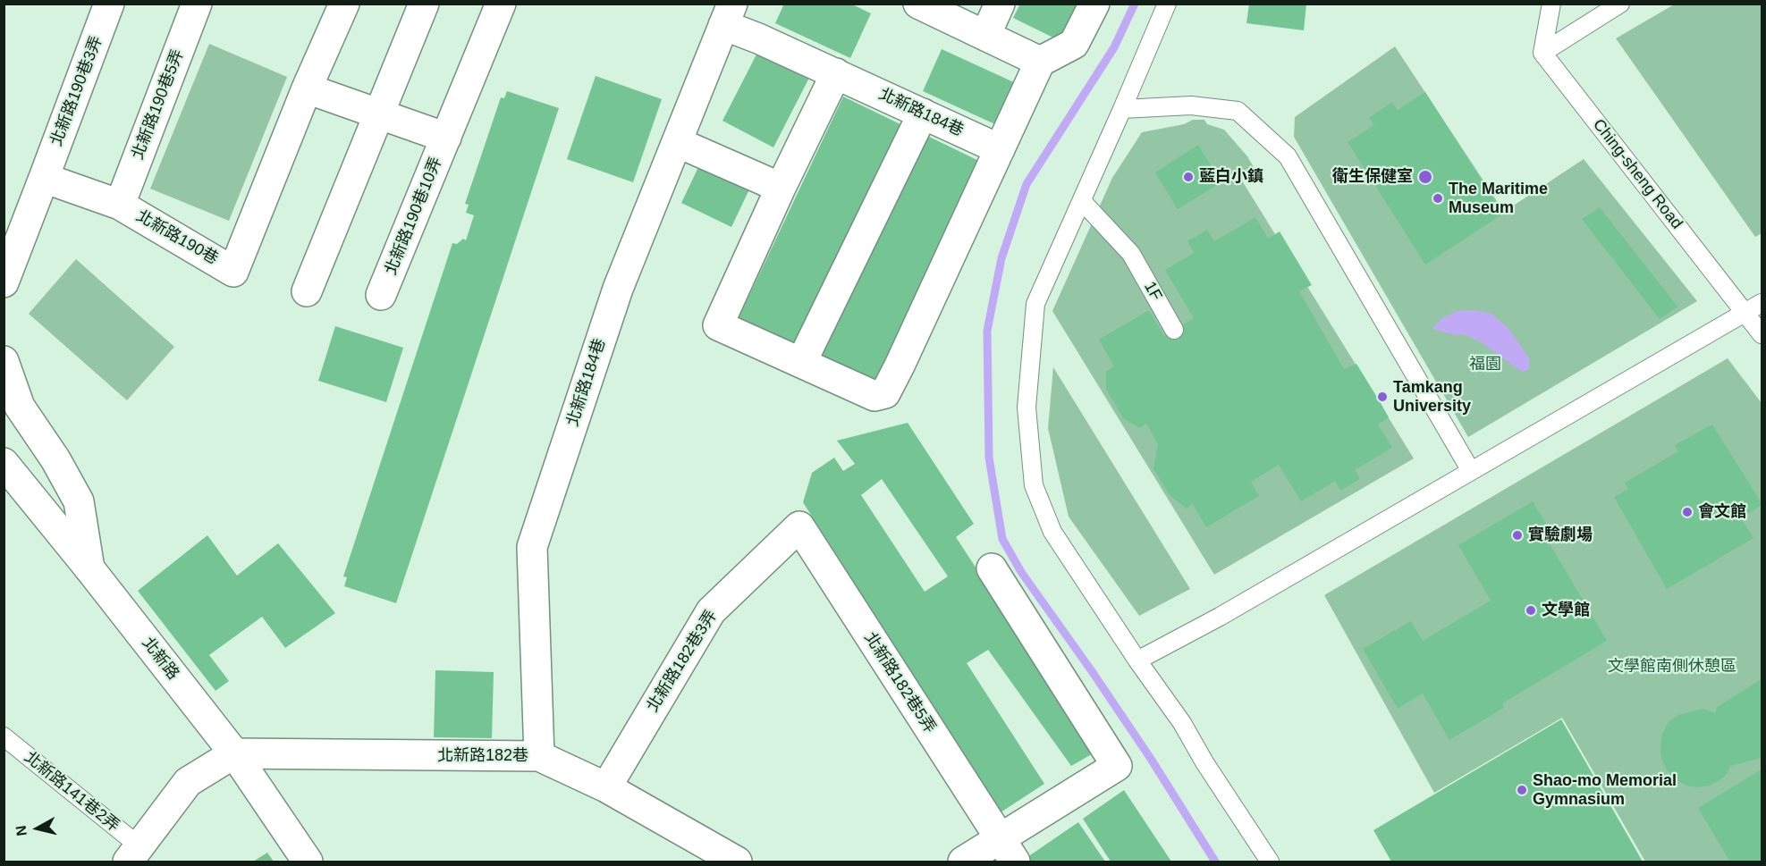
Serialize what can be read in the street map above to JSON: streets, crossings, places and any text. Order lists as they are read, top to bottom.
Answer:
{
  "streets": {
    "street": [
      "北新路190巷3弄",
      "北新路190巷5弄",
      "北新路184巷",
      "北新路190巷10弄",
      "北新路190巷",
      "北新路",
      "北新路182巷3弄",
      "北新路182巷5弄",
      "北新路182巷"
    ],
    "lane": ["Ching-sheng Road", "1F", "北新路141巷2弄"]
  },
  "crossings": [
    ["北新路190巷3弄", "北新路190巷"],
    ["北新路190巷5弄", "北新路190巷"],
    ["北新路184巷", "北新路182巷"],
    ["北新路190巷10弄", "北新路190巷"],
    ["北新路", "北新路182巷"],
    ["北新路182巷3弄", "北新路182巷5弄"],
    ["北新路182巷3弄", "北新路182巷"]
  ],
  "parks": ["福園", "文學館南側休憩區"],
  "places": [
    "藍白小鎮",
    "衛生保健室",
    "The Maritime Museum",
    "Tamkang University",
    "會文館",
    "實驗劇場",
    "文學館",
    "Shao-mo Memorial Gymnasium"
  ],
  "north": "left"
}
